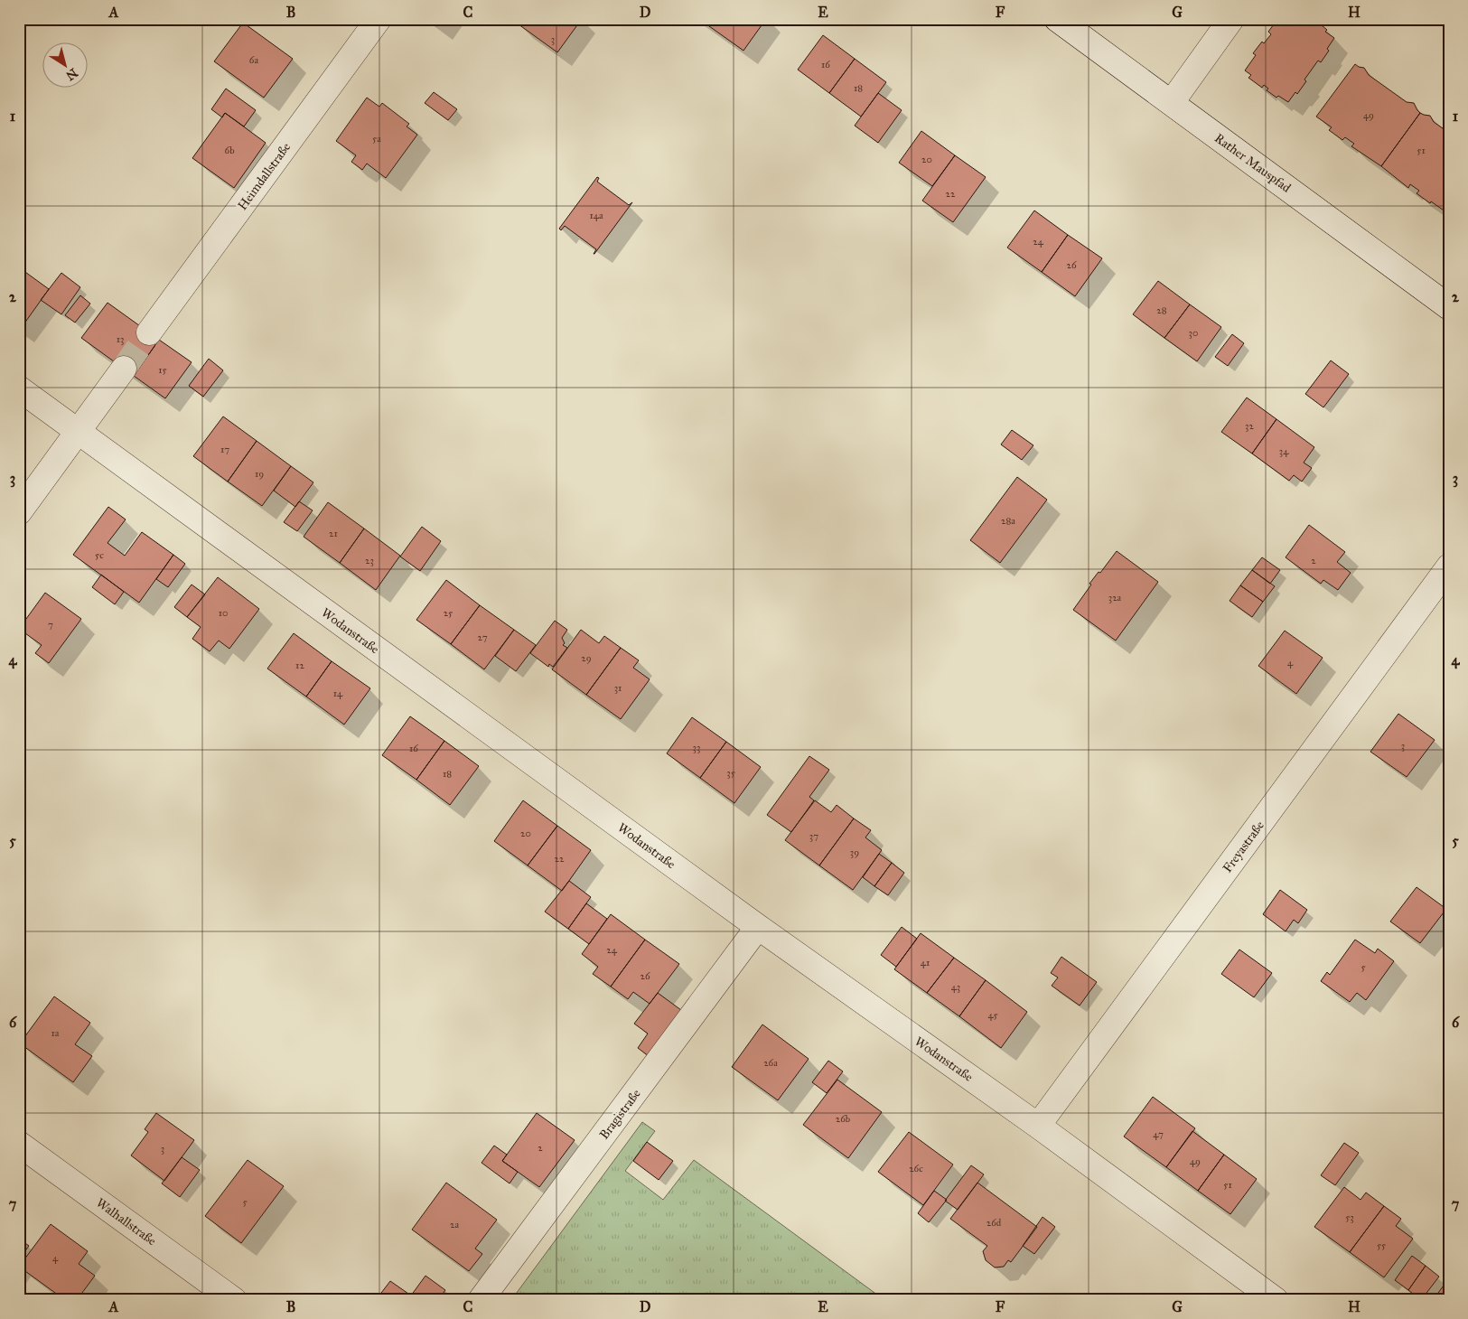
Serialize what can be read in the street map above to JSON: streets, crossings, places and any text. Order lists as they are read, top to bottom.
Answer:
{
  "streets": {
    "street": [
      "Rather Mauspfad",
      "Heimdallstraße",
      "Wodanstraße",
      "Freyastraße",
      "Bragistraße",
      "Walhallstraße"
    ]
  },
  "crossings": [
    ["Wodanstraße", "Freyastraße"],
    ["Wodanstraße", "Bragistraße"]
  ],
  "house_numbers": [
    "3",
    "6a",
    "16",
    "18",
    "49",
    "5a",
    "6b",
    "51",
    "20",
    "22",
    "14a",
    "24",
    "26",
    "28",
    "30",
    "13",
    "15",
    "32",
    "17",
    "34",
    "19",
    "28a",
    "21",
    "5c",
    "23",
    "2",
    "32a",
    "10",
    "25",
    "7",
    "27",
    "29",
    "4",
    "12",
    "31",
    "14",
    "3",
    "33",
    "16",
    "35",
    "18",
    "20",
    "37",
    "39",
    "22",
    "24",
    "41",
    "5",
    "26",
    "43",
    "45",
    "1a",
    "26a",
    "26b",
    "47",
    "2",
    "3",
    "49",
    "26c",
    "51",
    "5",
    "53",
    "26d",
    "2a",
    "55",
    "4"
  ],
  "north": "bottom right",
  "grid": {
    "columns": [
      "A",
      "B",
      "C",
      "D",
      "E",
      "F",
      "G",
      "H"
    ],
    "rows": [
      "1",
      "2",
      "3",
      "4",
      "5",
      "6",
      "7"
    ]
  }
}
